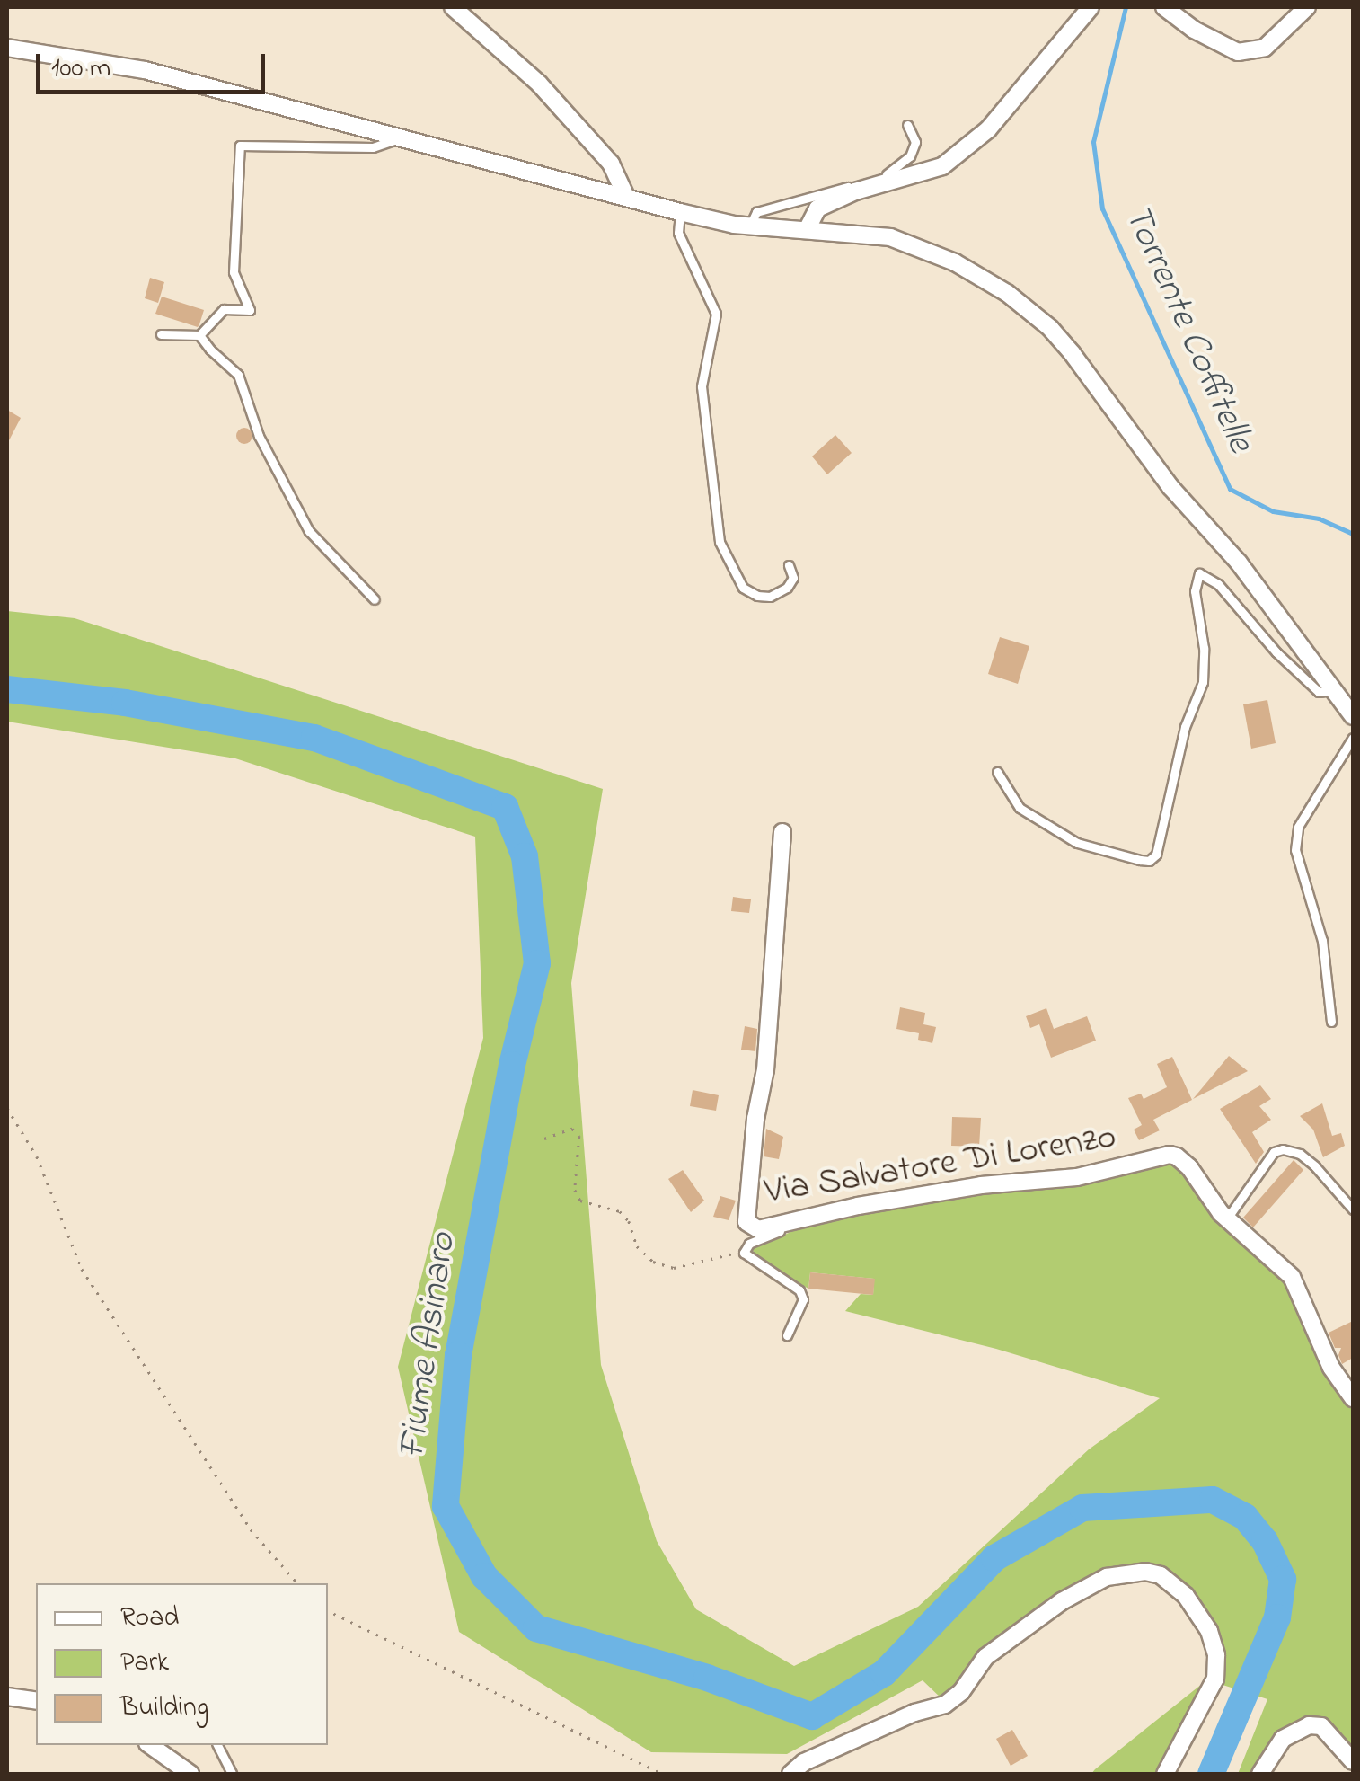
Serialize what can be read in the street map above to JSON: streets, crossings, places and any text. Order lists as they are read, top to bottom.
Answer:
{
  "streets": {
    "street": ["Via Salvatore Di Lorenzo"]
  },
  "water": ["Torrente Coffitelle", "Fiume Asinaro"],
  "legend": ["Road", "Park", "Building"],
  "scale_bar": "100 m"
}
